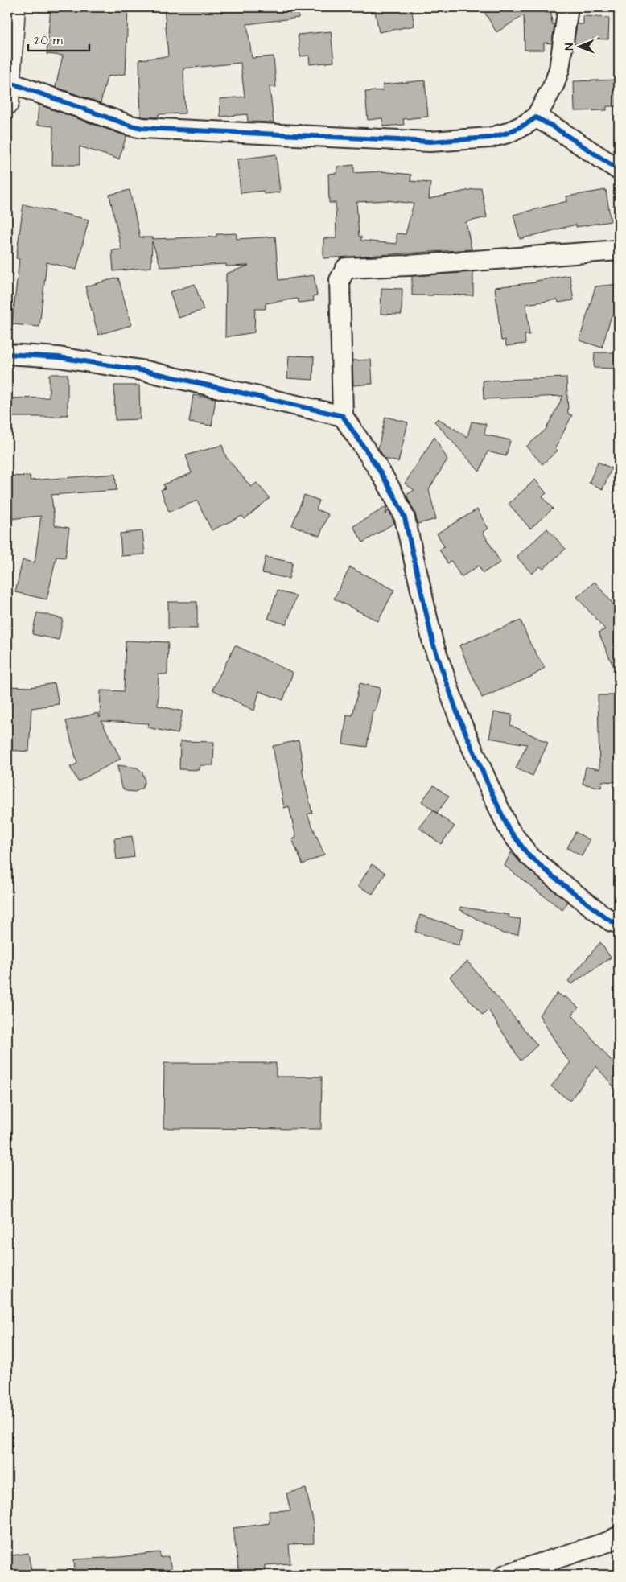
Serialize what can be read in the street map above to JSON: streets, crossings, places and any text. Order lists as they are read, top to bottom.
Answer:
{
  "scale_bar": "20 m",
  "north": "left"
}
